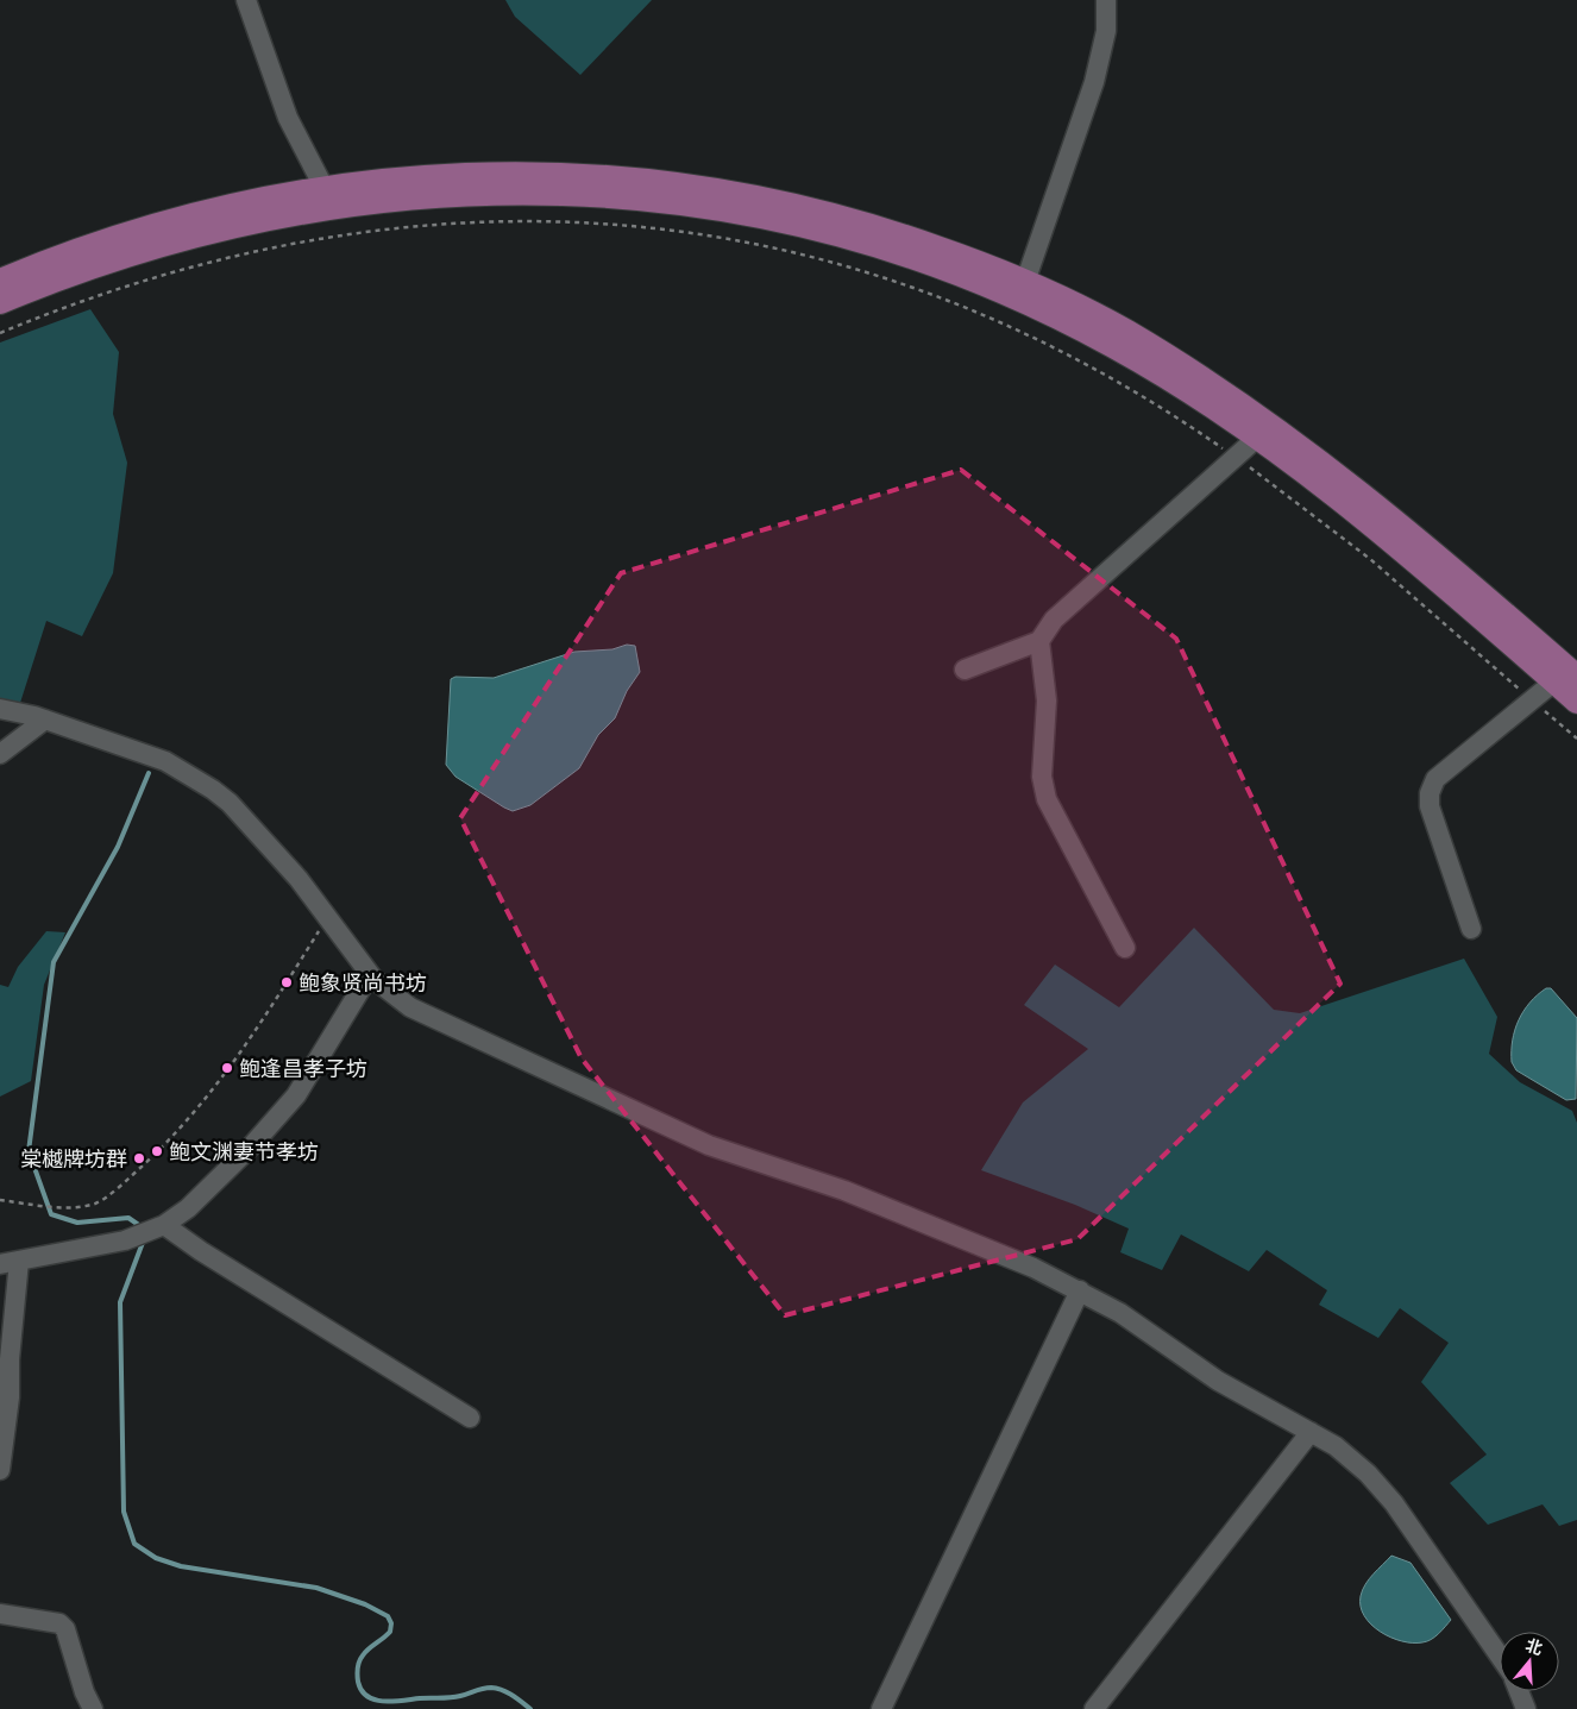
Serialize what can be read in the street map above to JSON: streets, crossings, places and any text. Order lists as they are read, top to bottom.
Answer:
{
  "places": [
    "鲍象贤尚书坊",
    "鲍逢昌孝子坊",
    "鲍文渊妻节孝坊",
    "棠樾牌坊群"
  ],
  "north": "top"
}
